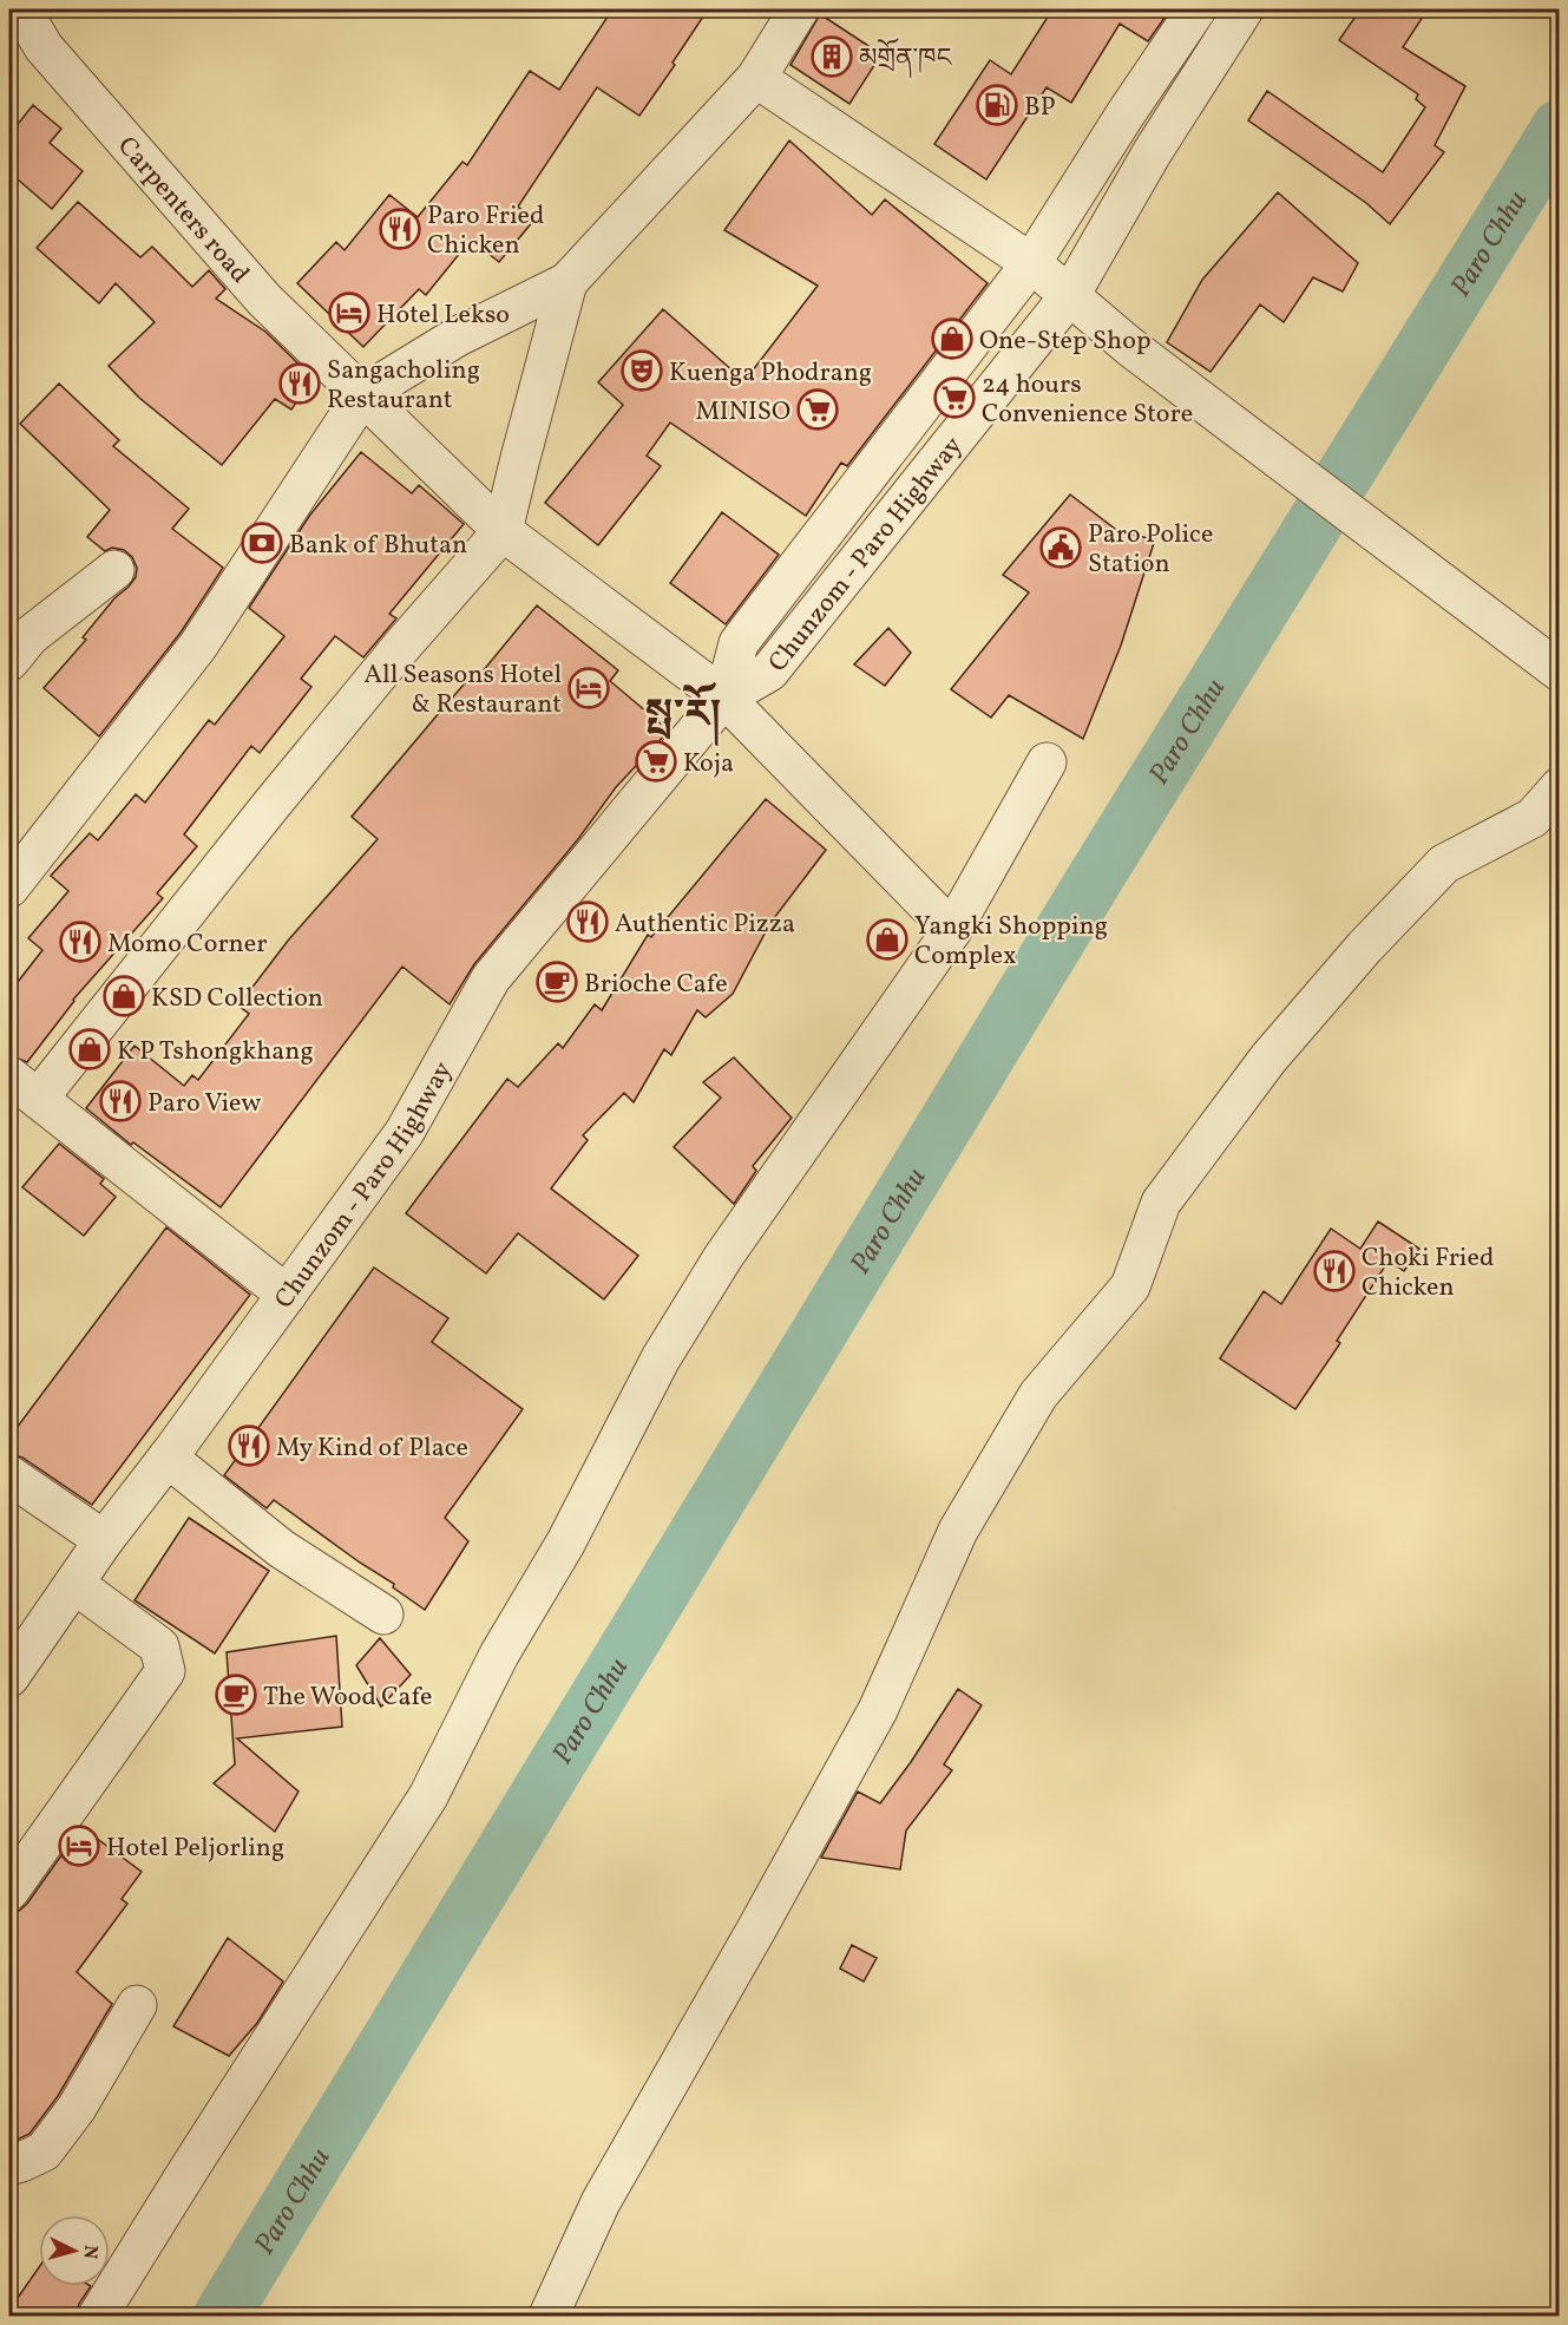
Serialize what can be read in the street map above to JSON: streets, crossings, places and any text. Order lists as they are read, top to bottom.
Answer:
{
  "streets": {
    "street": ["Carpenters road", "Chunzom - Paro Highway"]
  },
  "crossings": [
    ["Carpenters road", "Chunzom - Paro Highway"]
  ],
  "districts": ["སྤ་རོ།"],
  "water": ["Paro Chhu"],
  "places": {
    "building": ["མགྲོན་ཁང"],
    "fuel station": ["BP"],
    "restaurant": [
      "Paro Fried Chicken",
      "Sangacholing Restaurant",
      "Authentic Pizza",
      "Momo Corner",
      "Paro View",
      "Choki Fried Chicken",
      "My Kind of Place"
    ],
    "hotel": ["Hotel Lekso", "All Seasons Hotel & Restaurant", "Hotel Peljorling"],
    "shop": [
      "One-Step Shop",
      "Yangki Shopping Complex",
      "KSD Collection",
      "K P Tshongkhang"
    ],
    "theatre": ["Kuenga Phodrang"],
    "supermarket": ["24 hours Convenience Store", "MINISO", "Koja"],
    "bank": ["Bank of Bhutan"],
    "public building": ["Paro Police Station"],
    "cafe": ["Brioche Cafe", "The Wood Cafe"]
  },
  "north": "right"
}
